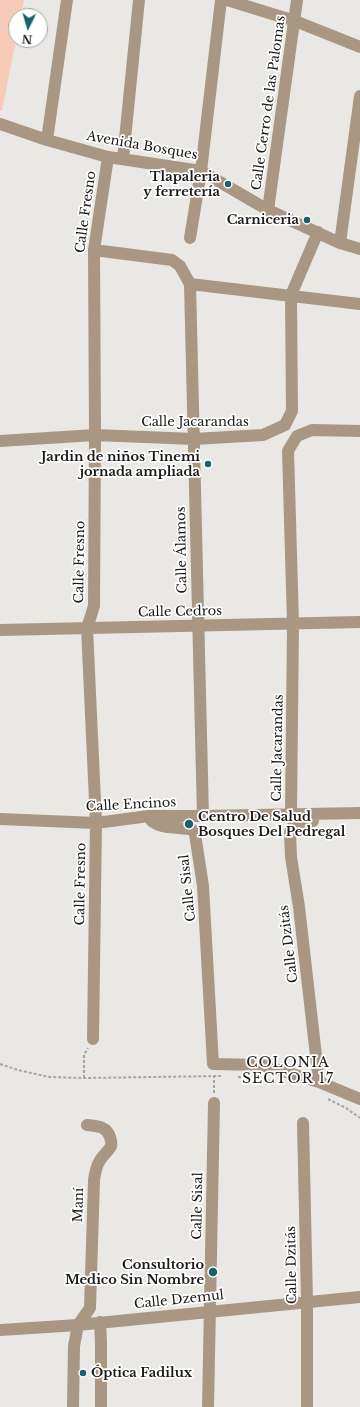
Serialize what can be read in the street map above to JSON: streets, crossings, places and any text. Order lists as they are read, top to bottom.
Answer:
{
  "streets": {
    "street": [
      "Calle Cerro de las Palomas",
      "Avenida Bosques",
      "Calle Fresno",
      "Calle Jacarandas",
      "Calle Álamos",
      "Calle Cedros",
      "Calle Encinos",
      "Calle Sisal",
      "Calle Dzitás",
      "Maní",
      "Calle Dzemul"
    ]
  },
  "crossings": [
    ["Calle Cerro de las Palomas", "Avenida Bosques"],
    ["Avenida Bosques", "Calle Fresno"],
    ["Avenida Bosques", "Calle Jacarandas"],
    ["Calle Fresno", "Calle Jacarandas"],
    ["Calle Fresno", "Calle Cedros"],
    ["Calle Fresno", "Calle Encinos"],
    ["Calle Jacarandas", "Calle Álamos"],
    ["Calle Jacarandas", "Calle Cedros"],
    ["Calle Jacarandas", "Calle Encinos"],
    ["Calle Álamos", "Calle Cedros"],
    ["Calle Álamos", "Calle Encinos"],
    ["Calle Encinos", "Calle Sisal"],
    ["Calle Sisal", "Calle Dzitás"],
    ["Calle Sisal", "Calle Dzemul"],
    ["Calle Dzitás", "Calle Dzemul"]
  ],
  "districts": ["COLONIA SECTOR 17"],
  "places": [
    "Tlapaleria y ferretería",
    "Carniceria",
    "Jardin de niños Tinemi jornada ampliada",
    "Centro De Salud Bosques Del Pedregal",
    "Consultorio Medico Sin Nombre",
    "Óptica Fadilux"
  ],
  "north": "bottom"
}
